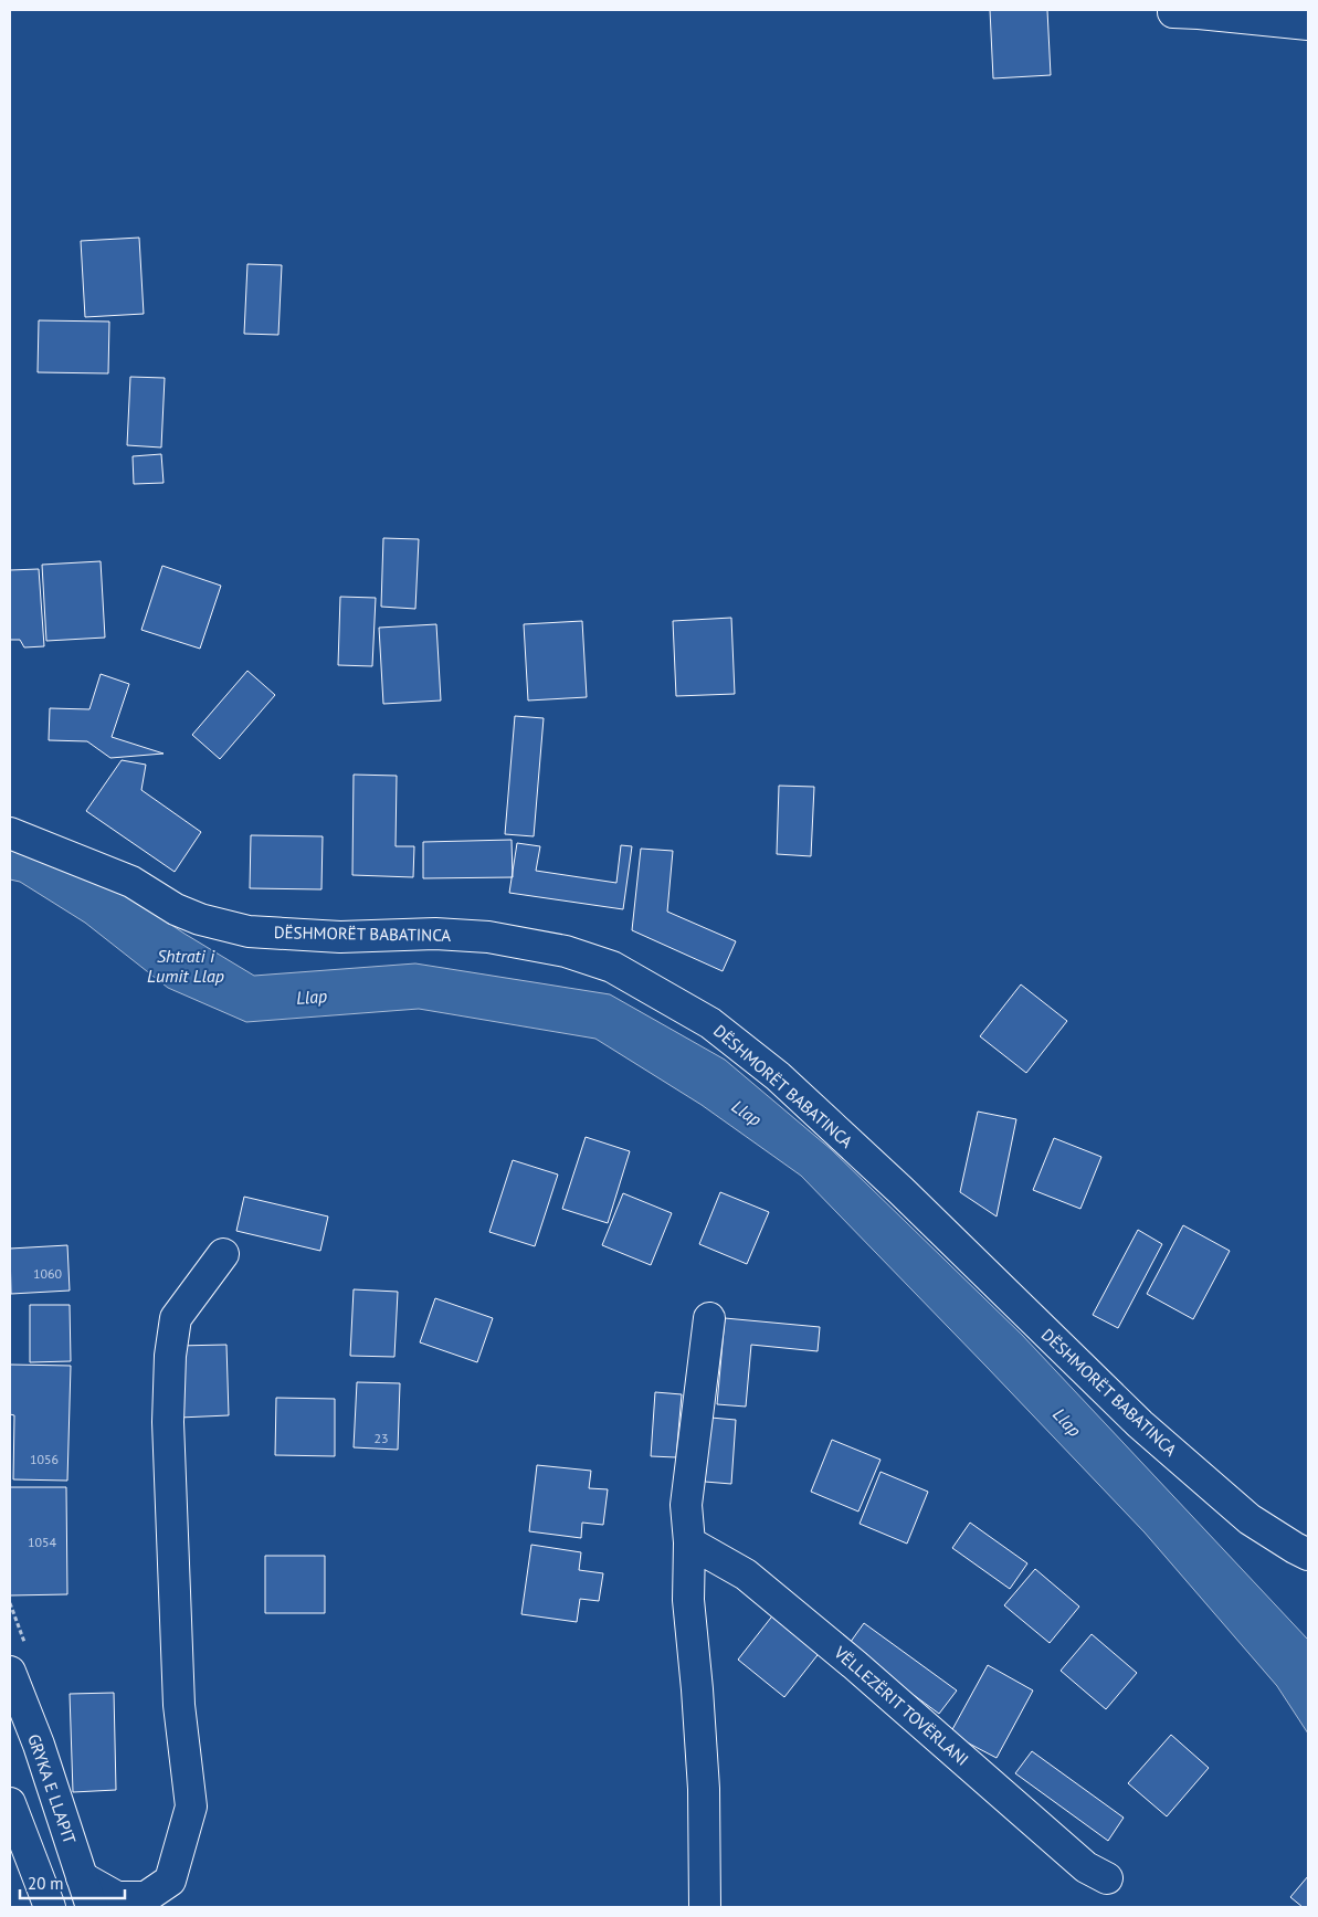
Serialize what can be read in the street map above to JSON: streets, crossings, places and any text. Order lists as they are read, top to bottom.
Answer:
{
  "streets": {
    "street": ["DËSHMORËT BABATINCA", "VËLLEZËRIT TOVËRLANI", "GRYKA E LLAPIT"]
  },
  "water": ["Shtrati i Lumit Llap", "Llap"],
  "house_numbers": [
    "1060",
    "23",
    "1056",
    "1054"
  ],
  "scale_bar": "20 m"
}
